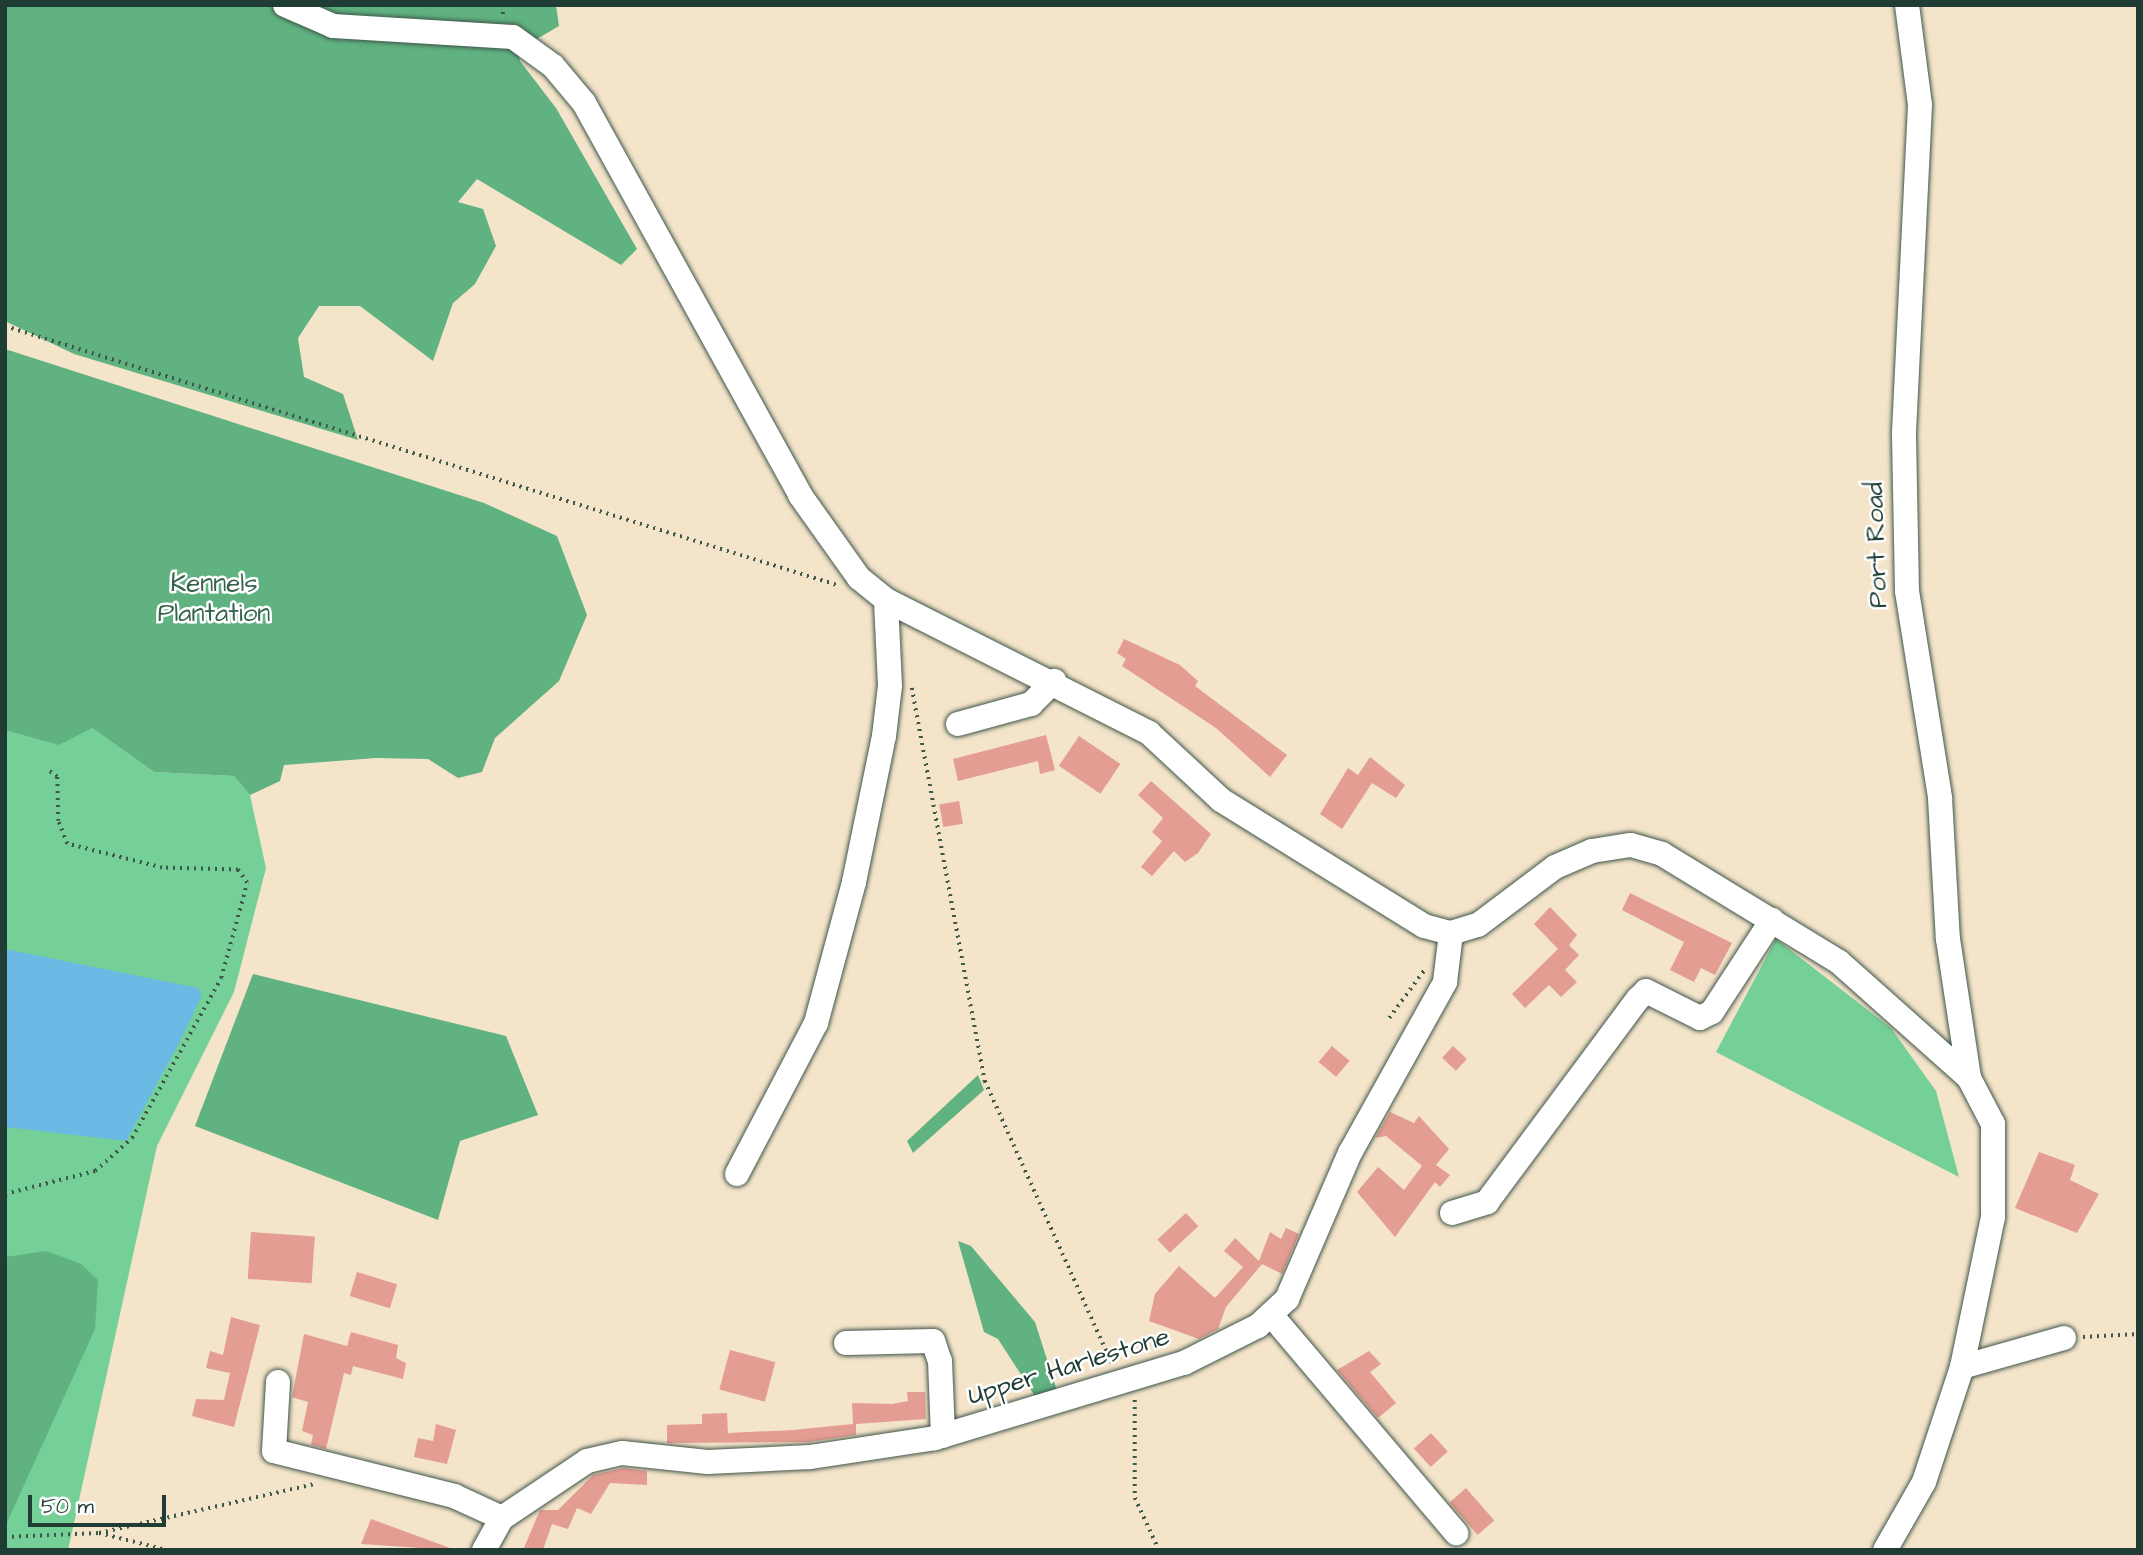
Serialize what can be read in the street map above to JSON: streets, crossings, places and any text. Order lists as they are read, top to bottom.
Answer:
{
  "streets": {
    "street": ["Port Road", "Upper Harlestone"]
  },
  "parks": ["Kennels Plantation"],
  "scale_bar": "50 m"
}
